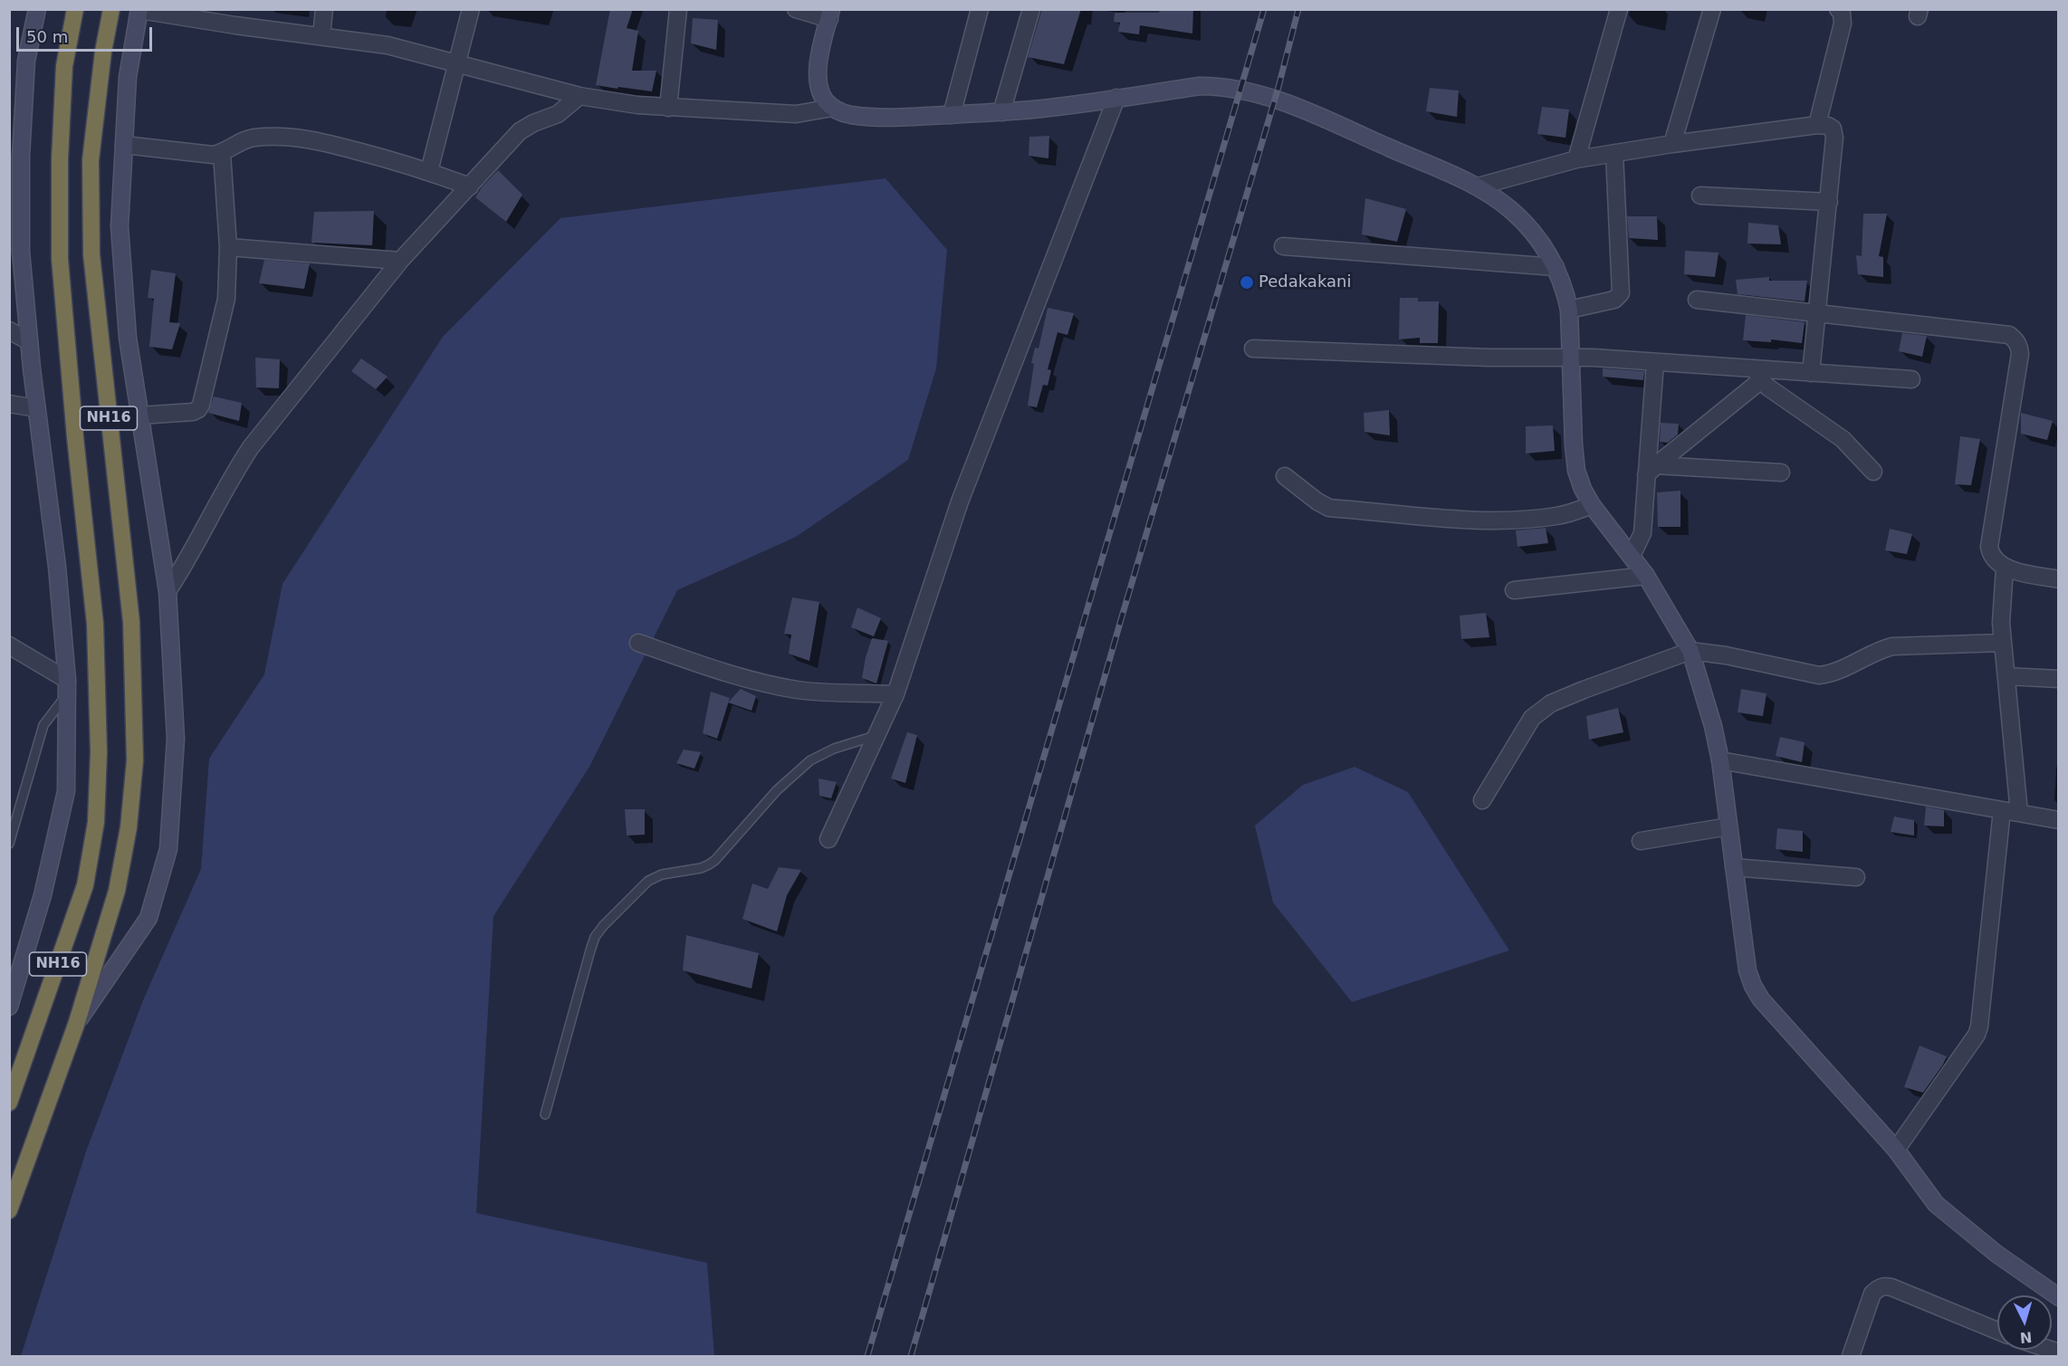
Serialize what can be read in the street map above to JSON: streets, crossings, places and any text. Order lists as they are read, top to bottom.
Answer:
{
  "streets": {
    "highway": ["NH16"]
  },
  "places": ["Pedakakani"],
  "scale_bar": "50 m",
  "north": "bottom"
}
